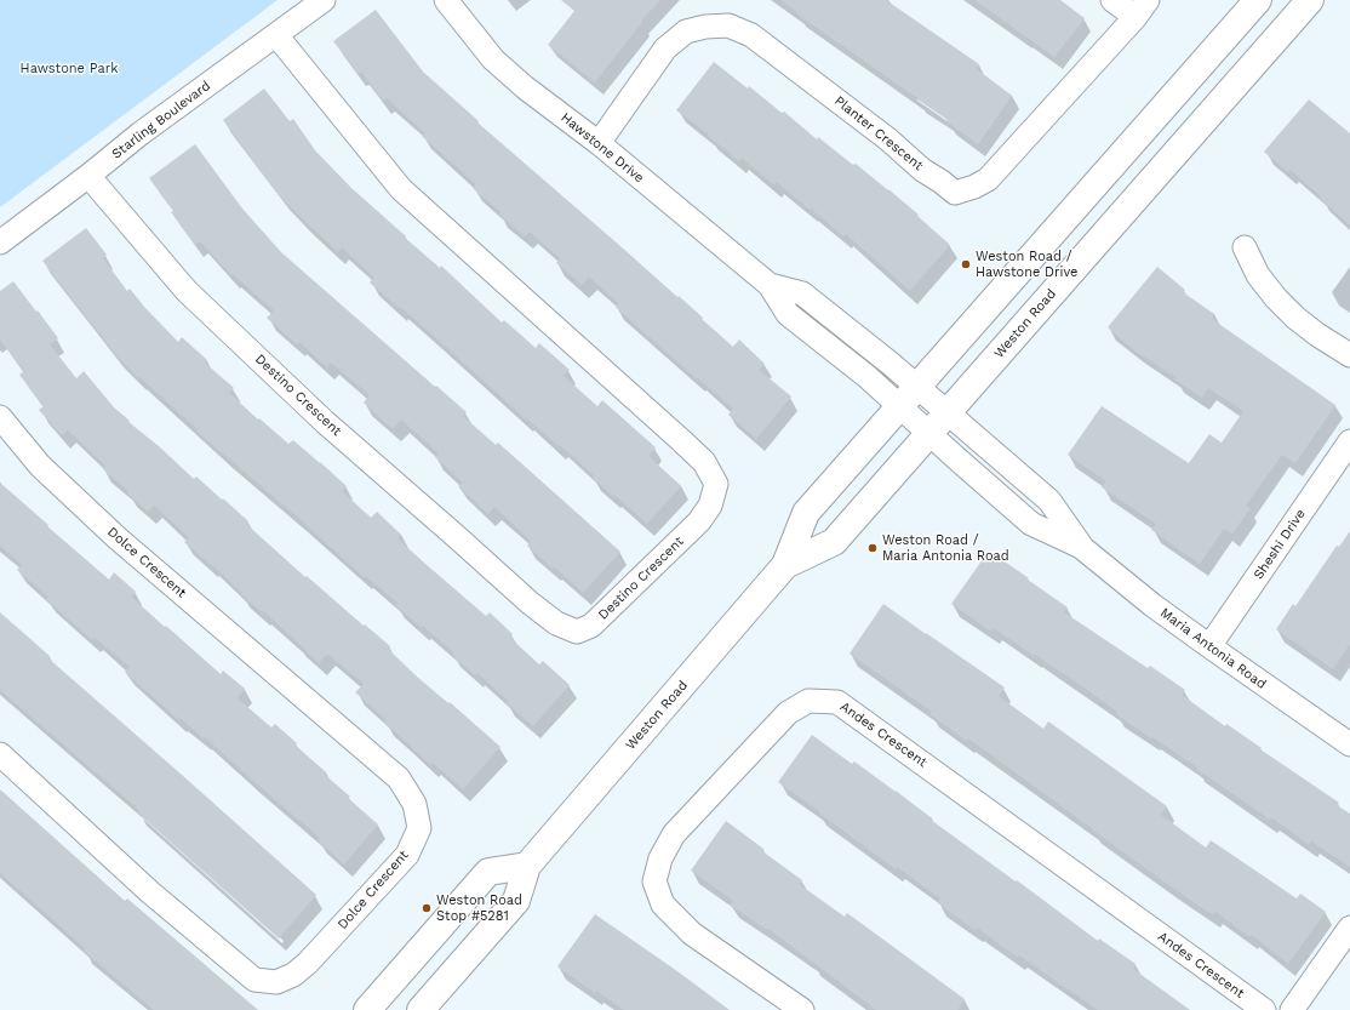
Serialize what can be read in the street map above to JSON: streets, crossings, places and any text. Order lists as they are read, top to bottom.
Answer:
{
  "streets": {
    "main road": ["Weston Road"],
    "street": [
      "Starling Boulevard",
      "Planter Crescent",
      "Hawstone Drive",
      "Destino Crescent",
      "Sheshi Drive",
      "Dolce Crescent",
      "Maria Antonia Road",
      "Andes Crescent"
    ]
  },
  "crossings": [
    ["Starling Boulevard", "Destino Crescent"],
    ["Planter Crescent", "Hawstone Drive"],
    ["Hawstone Drive", "Weston Road"],
    ["Hawstone Drive", "Maria Antonia Road"],
    ["Weston Road", "Maria Antonia Road"],
    ["Sheshi Drive", "Maria Antonia Road"]
  ],
  "parks": ["Hawstone Park"],
  "places": ["Weston Road / Hawstone Drive", "Weston Road / Maria Antonia Road", "Weston Road Stop #5281"]
}
